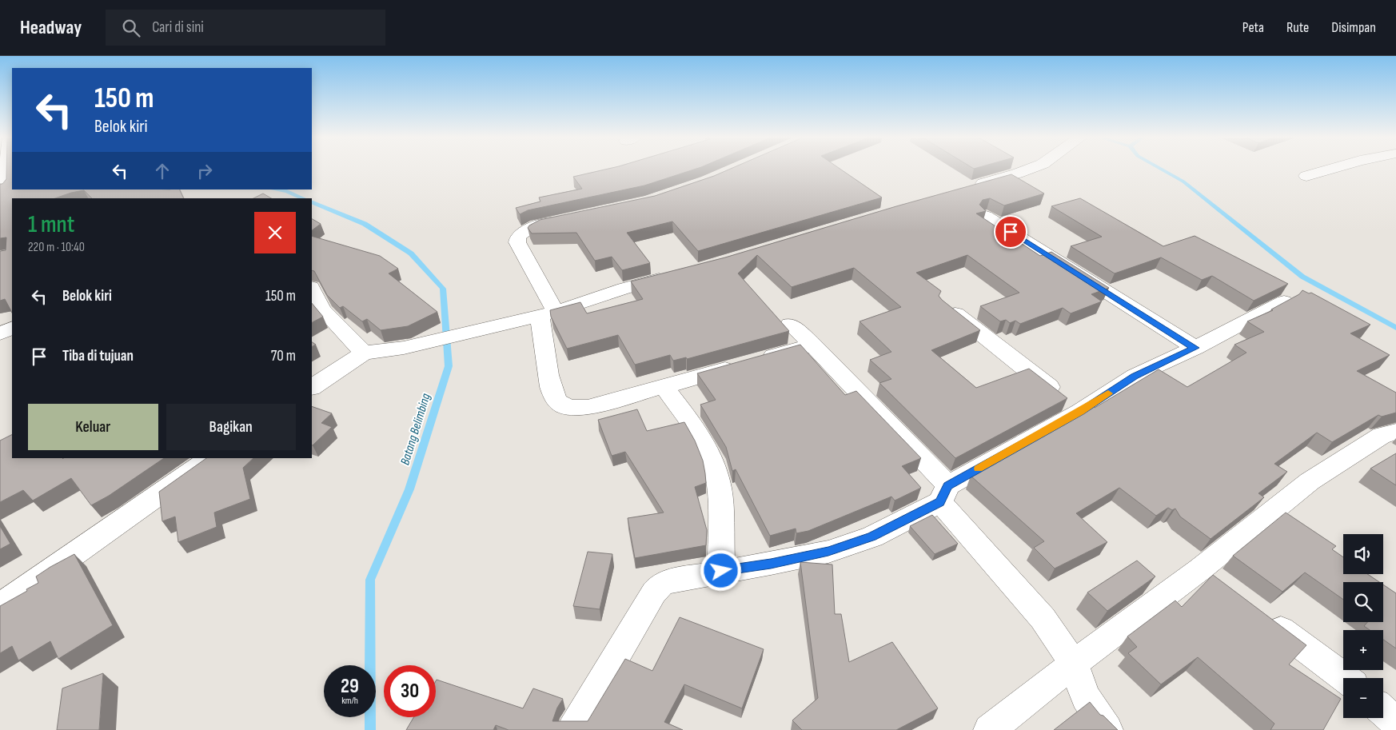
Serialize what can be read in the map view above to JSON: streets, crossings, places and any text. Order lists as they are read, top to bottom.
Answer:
{
  "water": ["Batang Belimbing"],
  "page": {
    "header": "Headway",
    "search": "Cari di sini",
    "nav": ["Peta", "Rute", "Disimpan"],
    "turn": ["150 m", "Belok kiri"],
    "heading": ["1 mnt", "220 m · 10:40"],
    "list": [
      {
        "name": "Belok kiri",
        "value": "150 m"
      },
      {
        "name": "Tiba di tujuan",
        "value": "70 m"
      }
    ],
    "buttons": ["Keluar", "Bagikan"],
    "map_buttons": ["+", "−"],
    "speed": "29 km/h",
    "limit": "30"
  }
}
